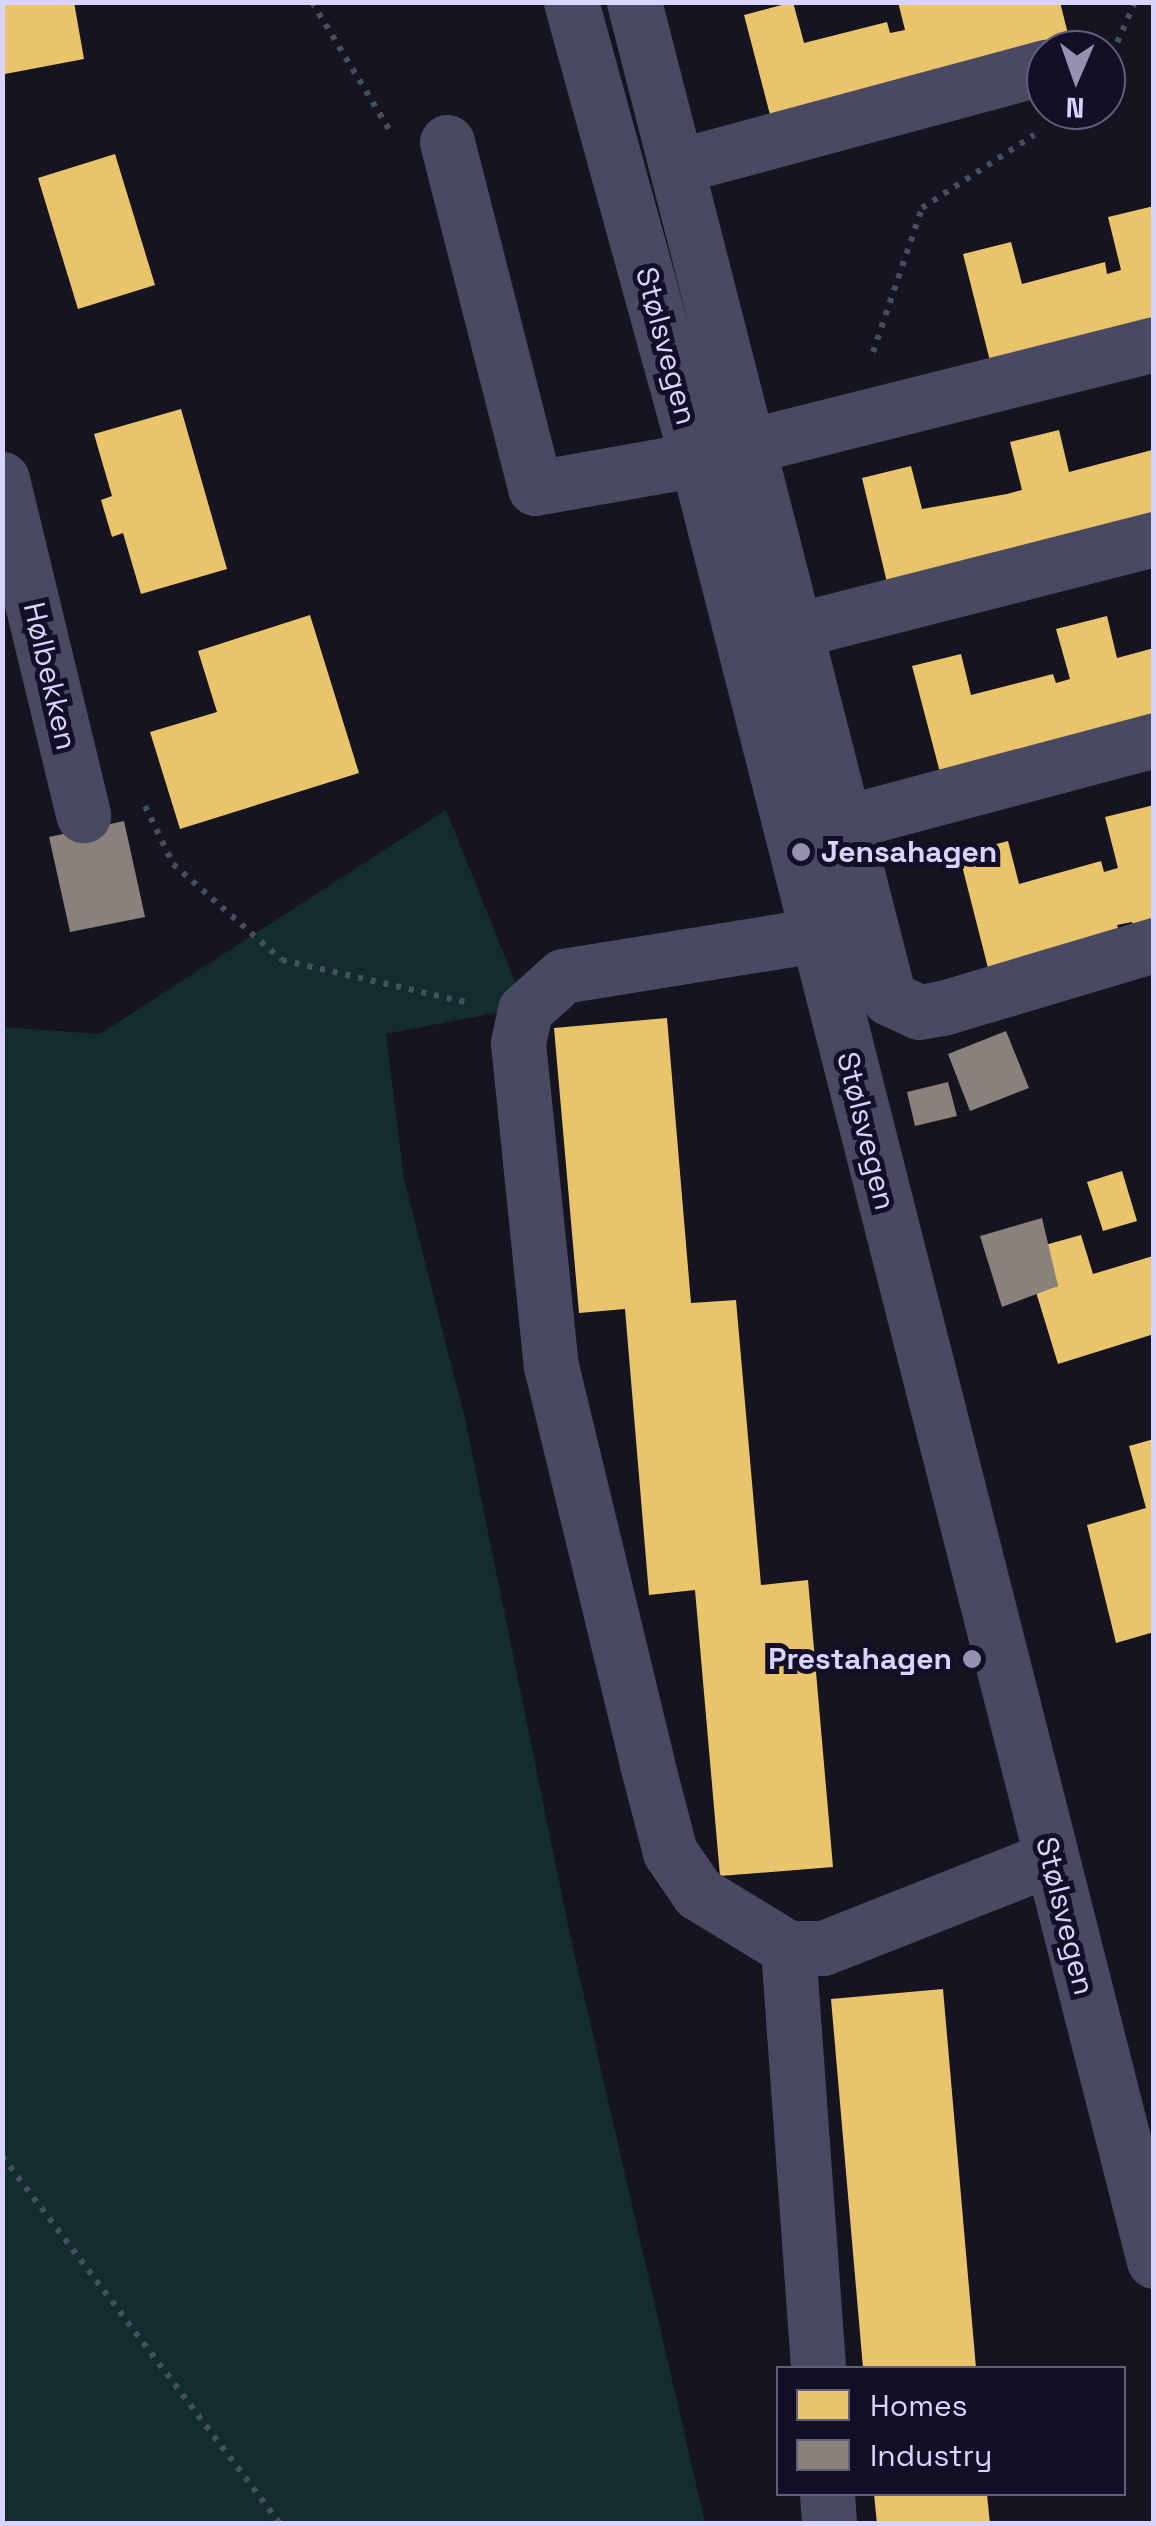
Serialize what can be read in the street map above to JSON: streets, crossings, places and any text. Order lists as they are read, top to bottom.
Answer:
{
  "streets": {
    "street": ["Stølsvegen", "Hølbekken"]
  },
  "places": ["Jensahagen", "Prestahagen"],
  "legend": ["Homes", "Industry"],
  "north": "bottom"
}
